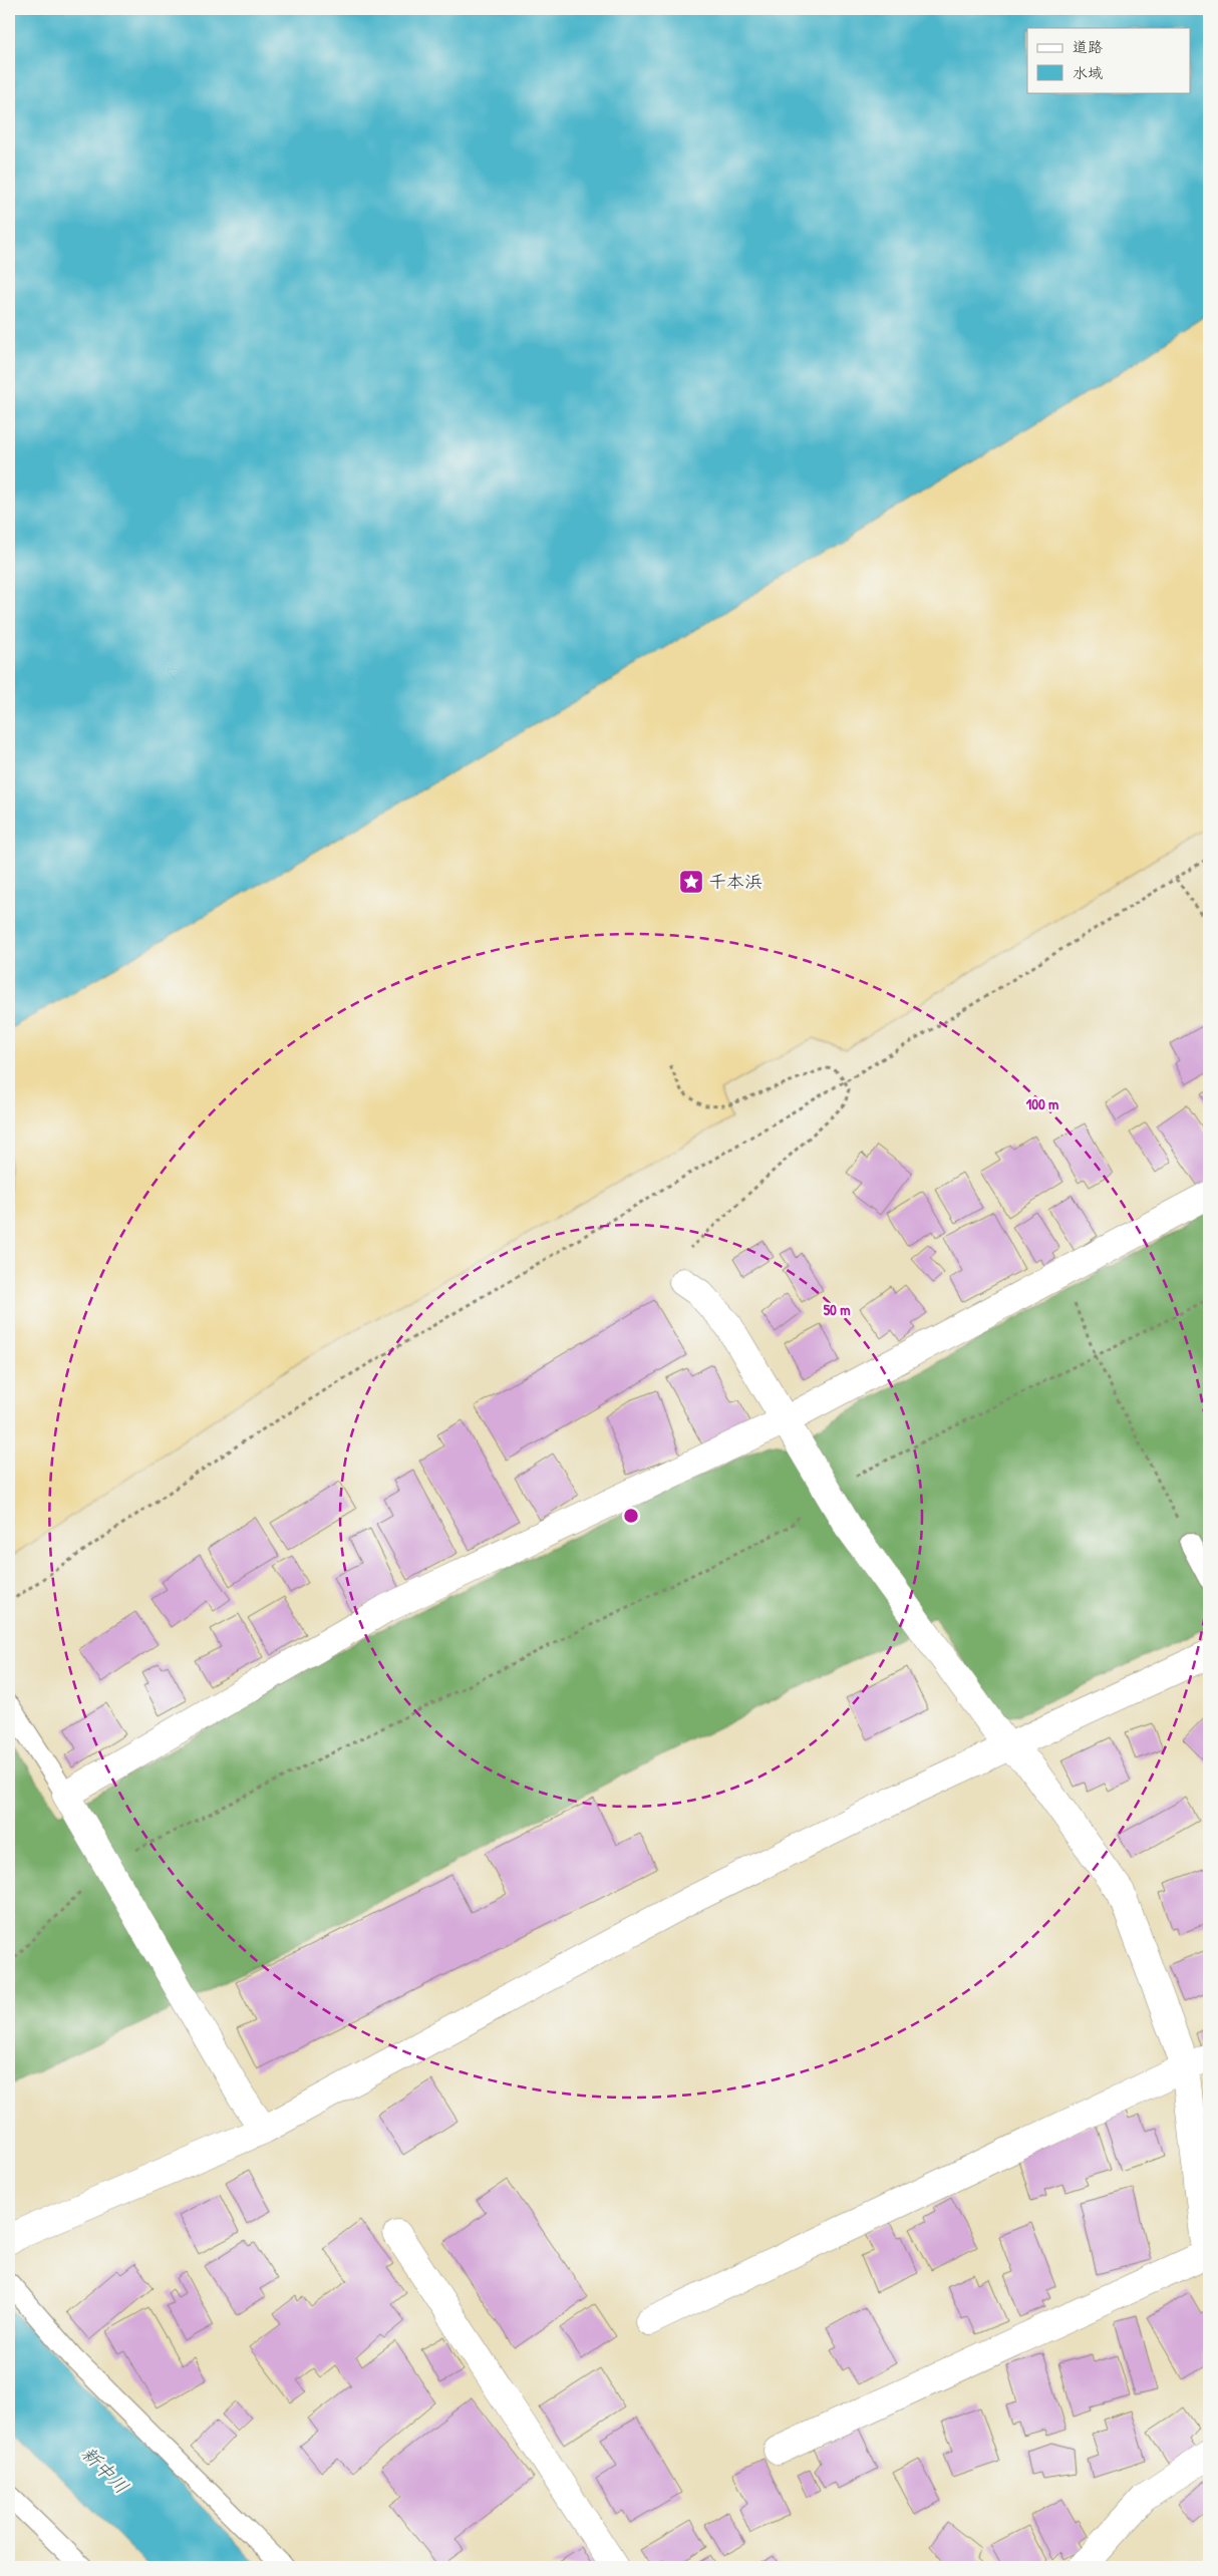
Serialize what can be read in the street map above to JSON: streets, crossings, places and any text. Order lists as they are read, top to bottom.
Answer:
{
  "water": ["新中川"],
  "places": {
    "place": ["千本浜"]
  },
  "legend": ["道路", "水域"],
  "rings": ["100 m", "50 m"]
}
